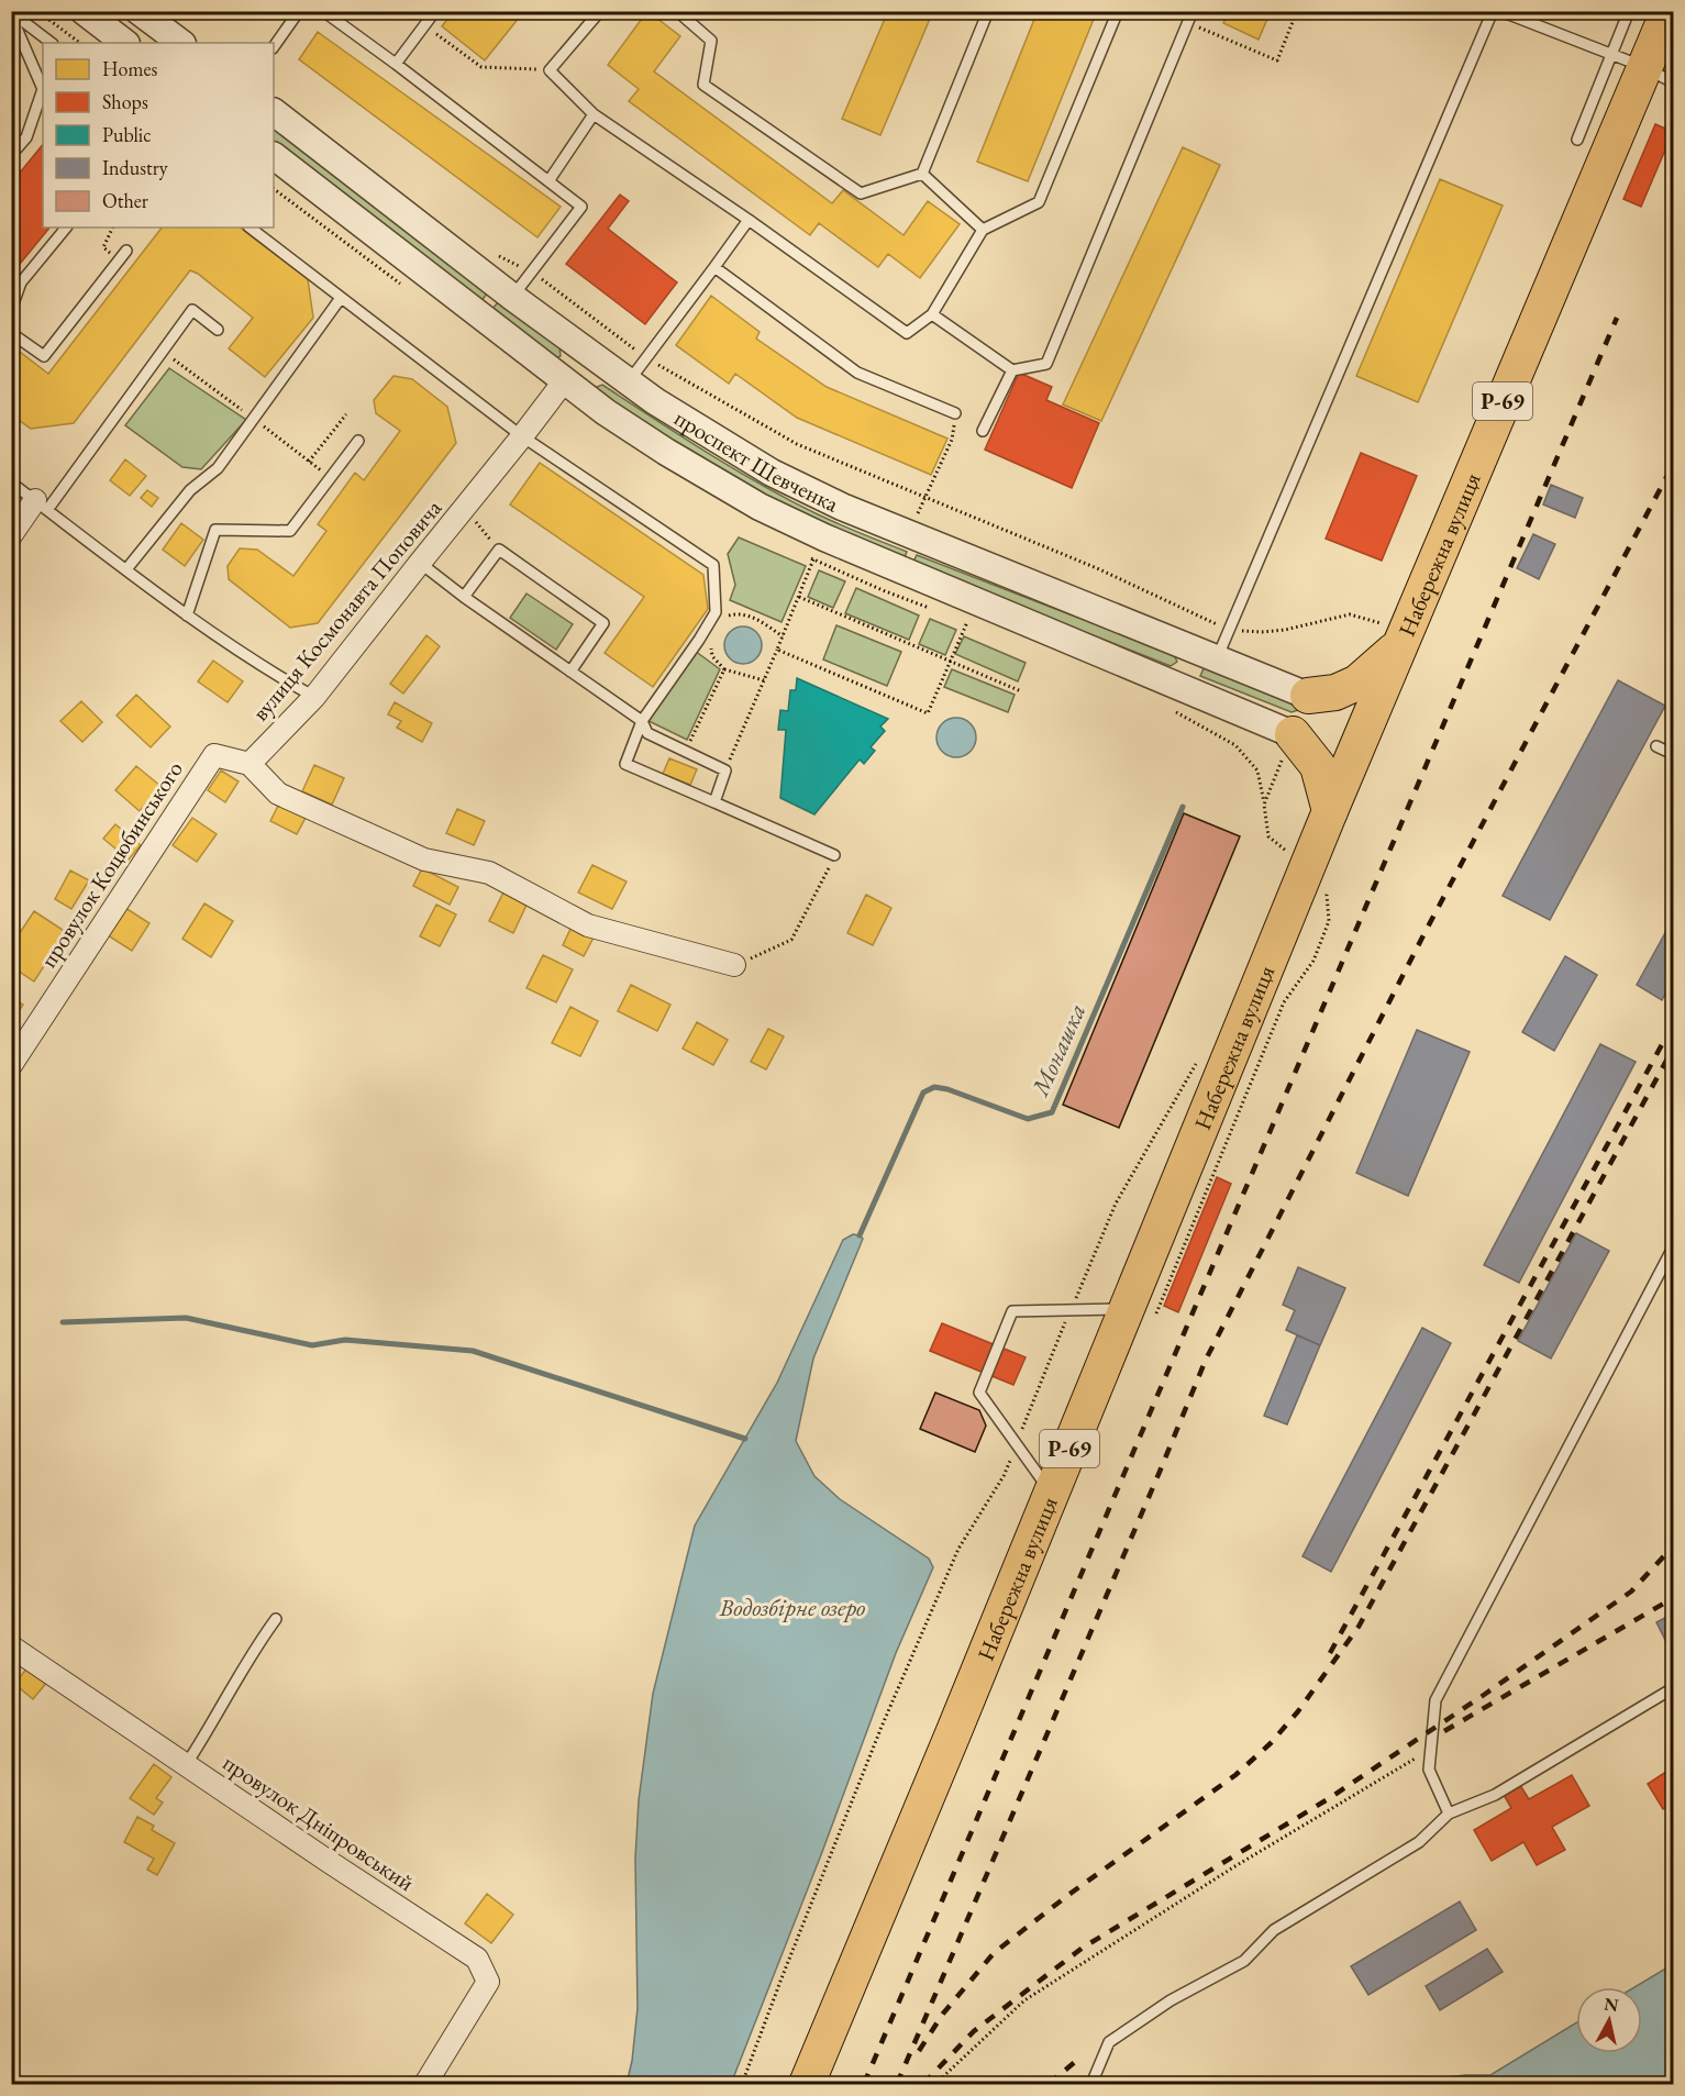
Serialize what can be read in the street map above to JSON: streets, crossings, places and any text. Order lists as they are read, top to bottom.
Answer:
{
  "streets": {
    "main road": ["Р-69", "Набережна вулиця"],
    "street": [
      "проспект Шевченка",
      "вулиця Космонавта Поповича",
      "провулок Коцюбинського",
      "провулок Дніпровський"
    ]
  },
  "crossings": [
    ["проспект Шевченка", "вулиця Космонавта Поповича"],
    ["вулиця Космонавта Поповича", "провулок Коцюбинського"]
  ],
  "water": ["Монашка", "Водозбірне озеро"],
  "legend": [
    "Homes",
    "Shops",
    "Public",
    "Industry",
    "Other"
  ],
  "north": "top"
}
